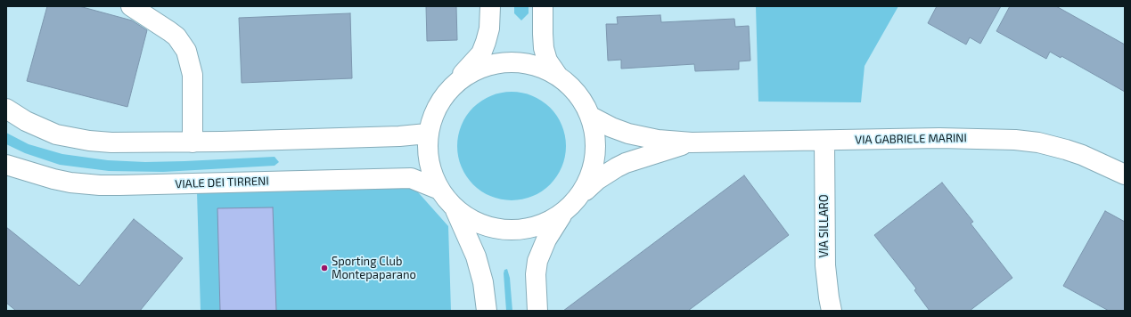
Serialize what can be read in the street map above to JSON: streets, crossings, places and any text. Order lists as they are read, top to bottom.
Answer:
{
  "streets": {
    "street": ["VIA GABRIELE MARINI", "VIALE DEI TIRRENI", "VIA SILLARO"]
  },
  "crossings": [
    ["VIA GABRIELE MARINI", "VIA SILLARO"]
  ],
  "places": ["Sporting Club Montepaparano"]
}
